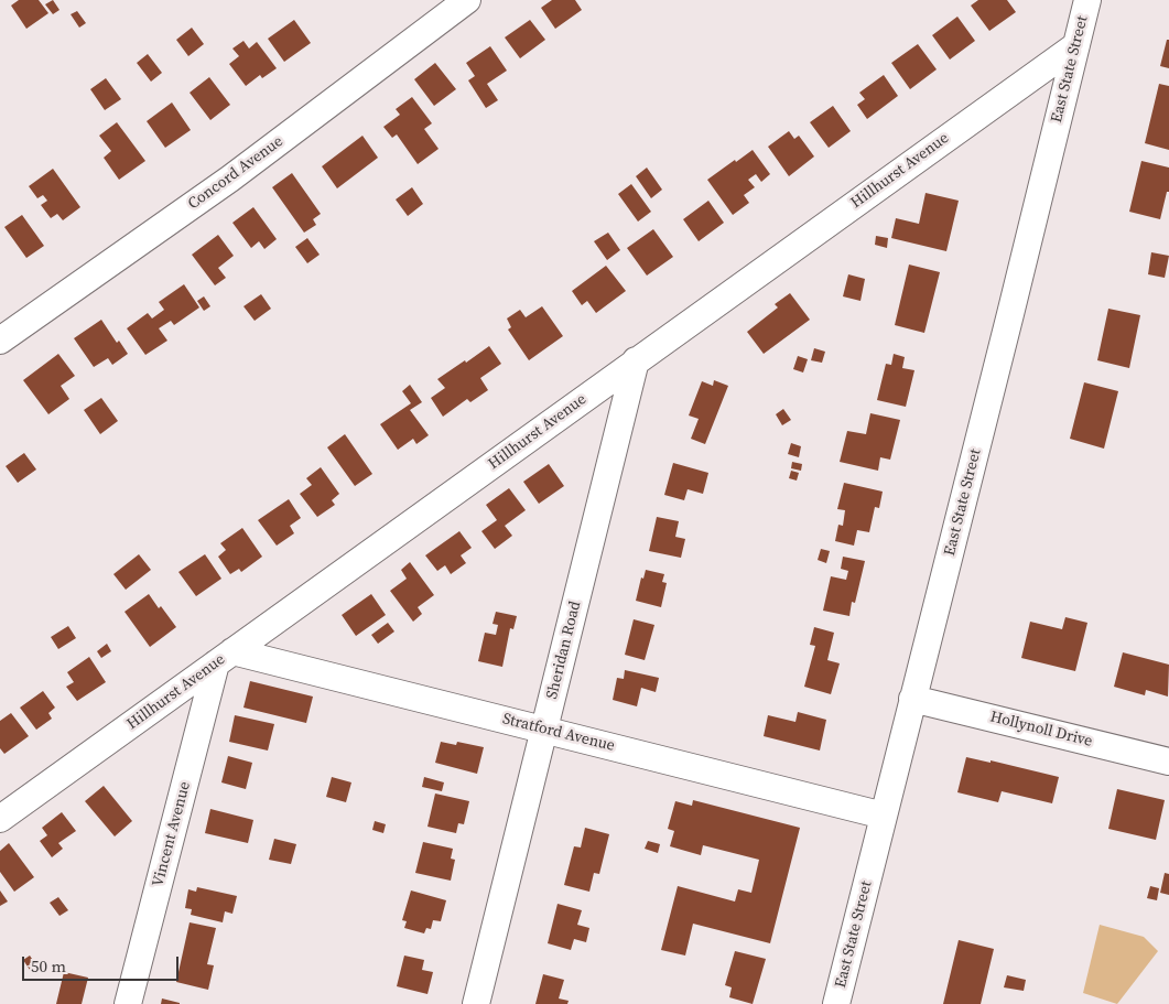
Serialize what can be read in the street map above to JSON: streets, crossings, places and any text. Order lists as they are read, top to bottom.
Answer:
{
  "streets": {
    "street": [
      "East State Street",
      "Hillhurst Avenue",
      "Concord Avenue",
      "Sheridan Road",
      "Hollynoll Drive",
      "Stratford Avenue",
      "Vincent Avenue"
    ]
  },
  "crossings": [
    ["East State Street", "Hillhurst Avenue"],
    ["East State Street", "Hollynoll Drive"],
    ["East State Street", "Stratford Avenue"],
    ["Hillhurst Avenue", "Sheridan Road"],
    ["Hillhurst Avenue", "Stratford Avenue"],
    ["Hillhurst Avenue", "Vincent Avenue"],
    ["Sheridan Road", "Stratford Avenue"],
    ["Stratford Avenue", "Vincent Avenue"]
  ],
  "scale_bar": "50 m"
}
